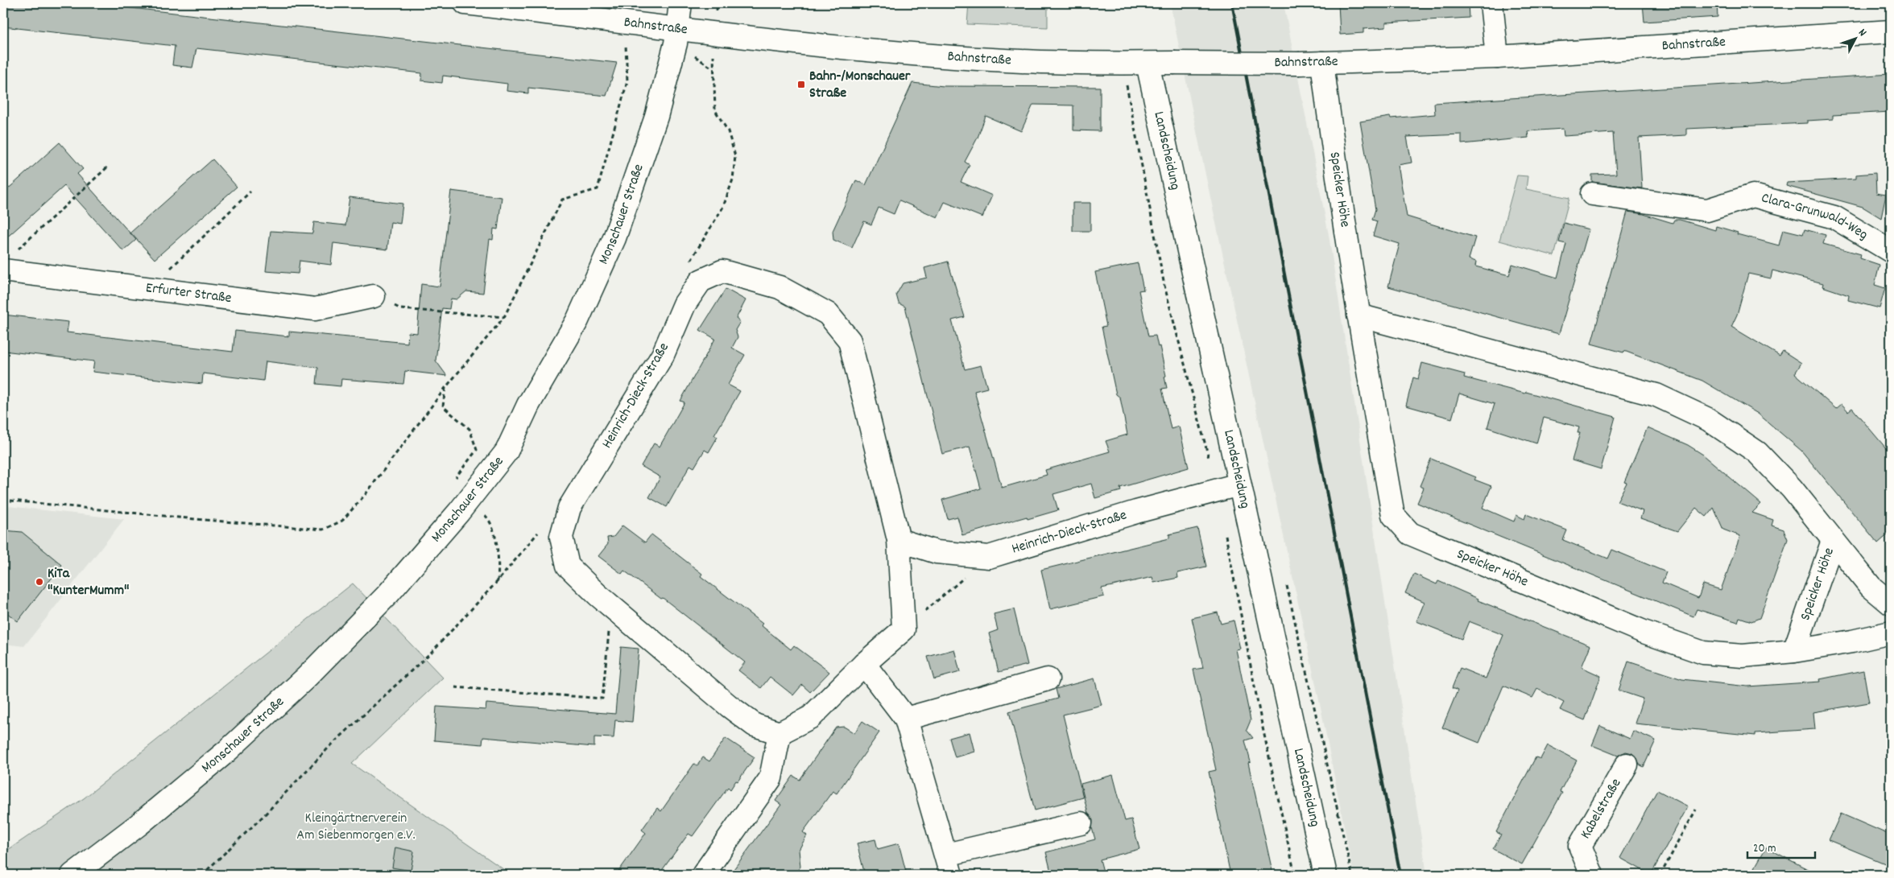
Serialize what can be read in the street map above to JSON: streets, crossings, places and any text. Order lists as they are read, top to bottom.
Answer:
{
  "streets": {
    "street": [
      "Bahnstraße",
      "Landscheidung",
      "Speicker Höhe",
      "Monschauer Straße",
      "Clara-Grunwald-Weg",
      "Erfurter Straße",
      "Heinrich-Dieck-Straße",
      "Kabelstraße"
    ]
  },
  "crossings": [
    ["Bahnstraße", "Landscheidung"],
    ["Bahnstraße", "Speicker Höhe"],
    ["Bahnstraße", "Monschauer Straße"],
    ["Landscheidung", "Heinrich-Dieck-Straße"]
  ],
  "parks": ["Kleingärtnerverein Am Siebenmorgen e.V."],
  "places": {
    "transit": ["Bahn-/Monschauer Straße"],
    "other": ["KiTa \"KunterMumm\""]
  },
  "scale_bar": "20 m",
  "north": "top right"
}
